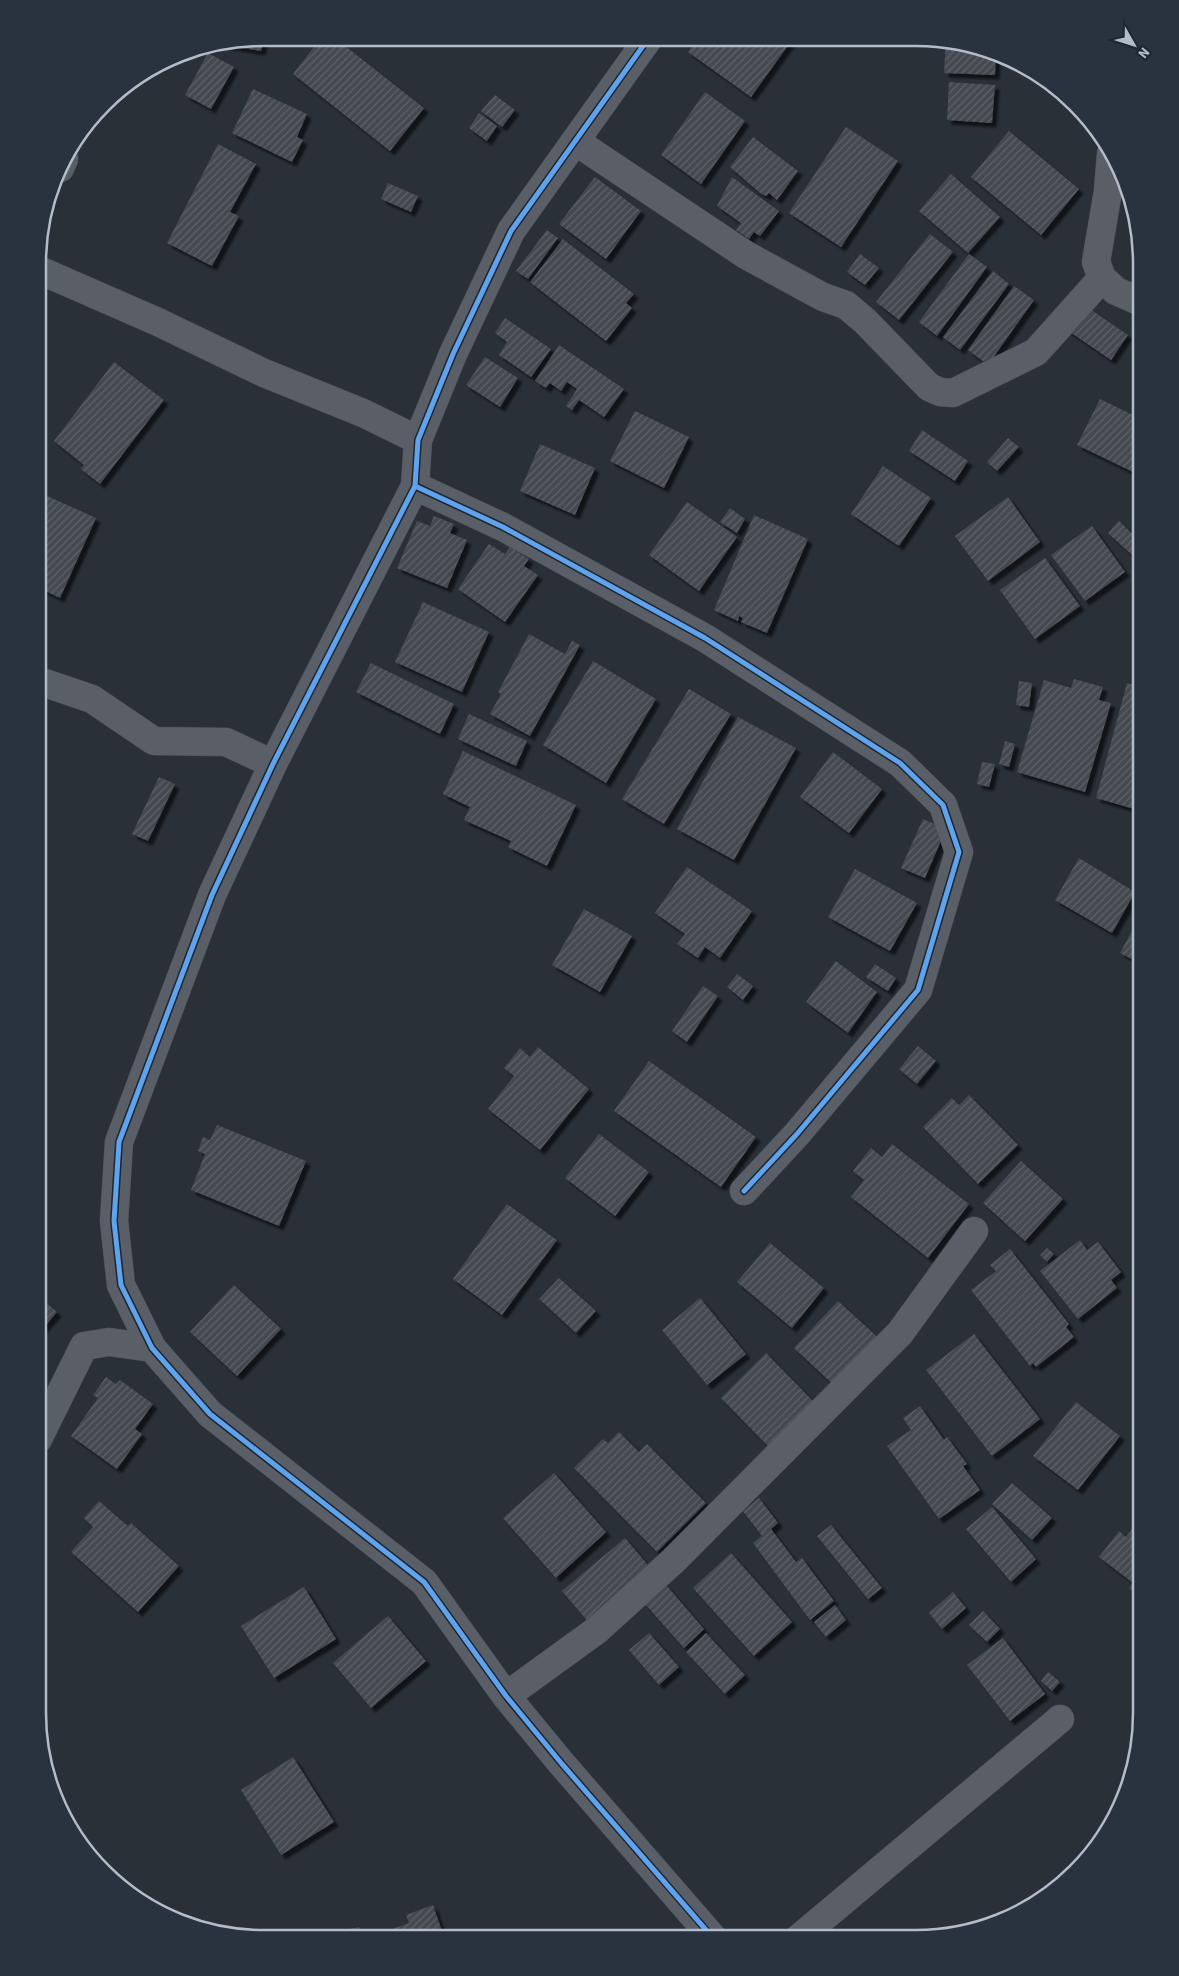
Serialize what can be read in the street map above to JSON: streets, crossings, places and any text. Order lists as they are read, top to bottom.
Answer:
{
  "north": "bottom right"
}
